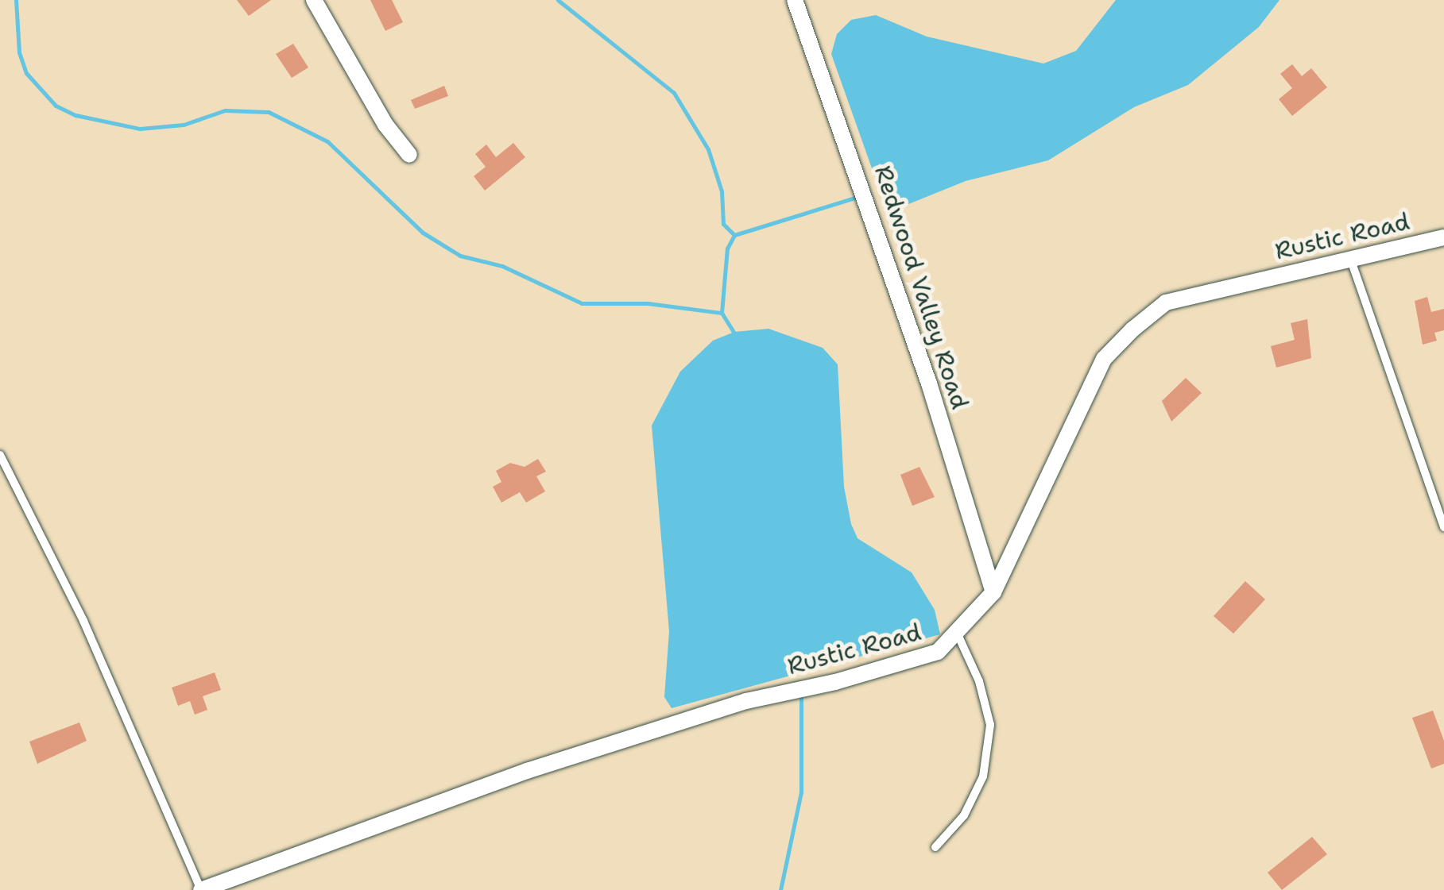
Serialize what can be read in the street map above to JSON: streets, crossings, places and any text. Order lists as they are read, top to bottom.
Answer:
{
  "streets": {
    "street": ["Rustic Road", "Redwood Valley Road"]
  },
  "crossings": [
    ["Rustic Road", "Redwood Valley Road"]
  ]
}
